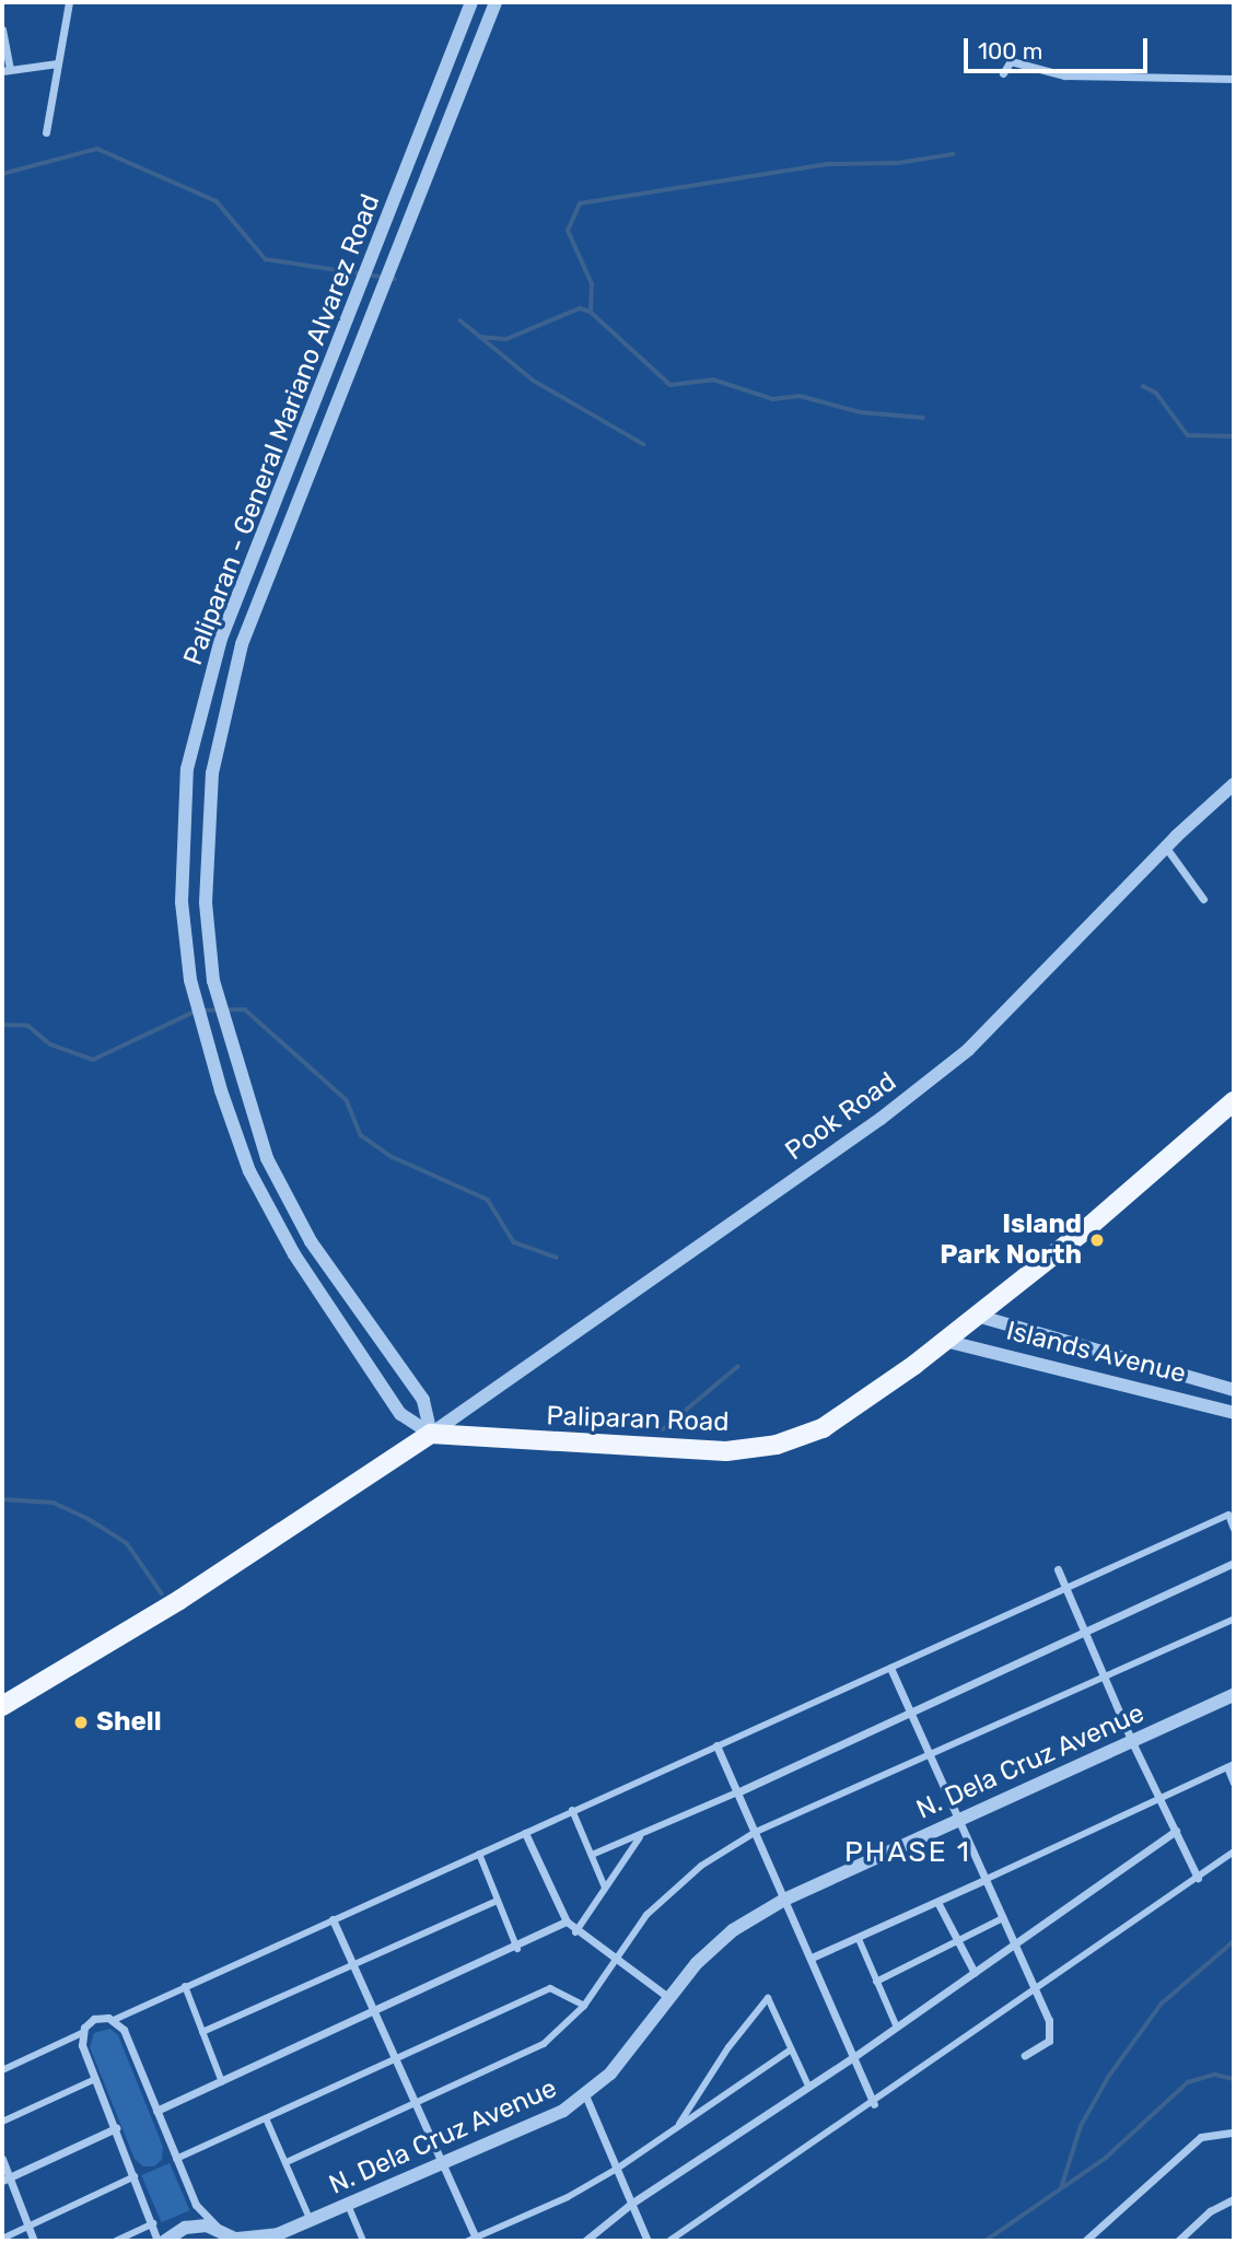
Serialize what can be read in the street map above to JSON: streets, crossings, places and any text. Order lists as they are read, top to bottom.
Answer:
{
  "streets": {
    "main road": ["Paliparan Road"],
    "street": [
      "Paliparan - General Mariano Alvarez Road",
      "Pook Road",
      "Islands Avenue",
      "N. Dela Cruz Avenue"
    ]
  },
  "crossings": [
    ["Paliparan - General Mariano Alvarez Road", "Pook Road"],
    ["Paliparan - General Mariano Alvarez Road", "Paliparan Road"],
    ["Pook Road", "Paliparan Road"],
    ["Islands Avenue", "Paliparan Road"]
  ],
  "districts": ["PHASE 1"],
  "places": ["Island Park North", "Shell"],
  "scale_bar": "100 m"
}
